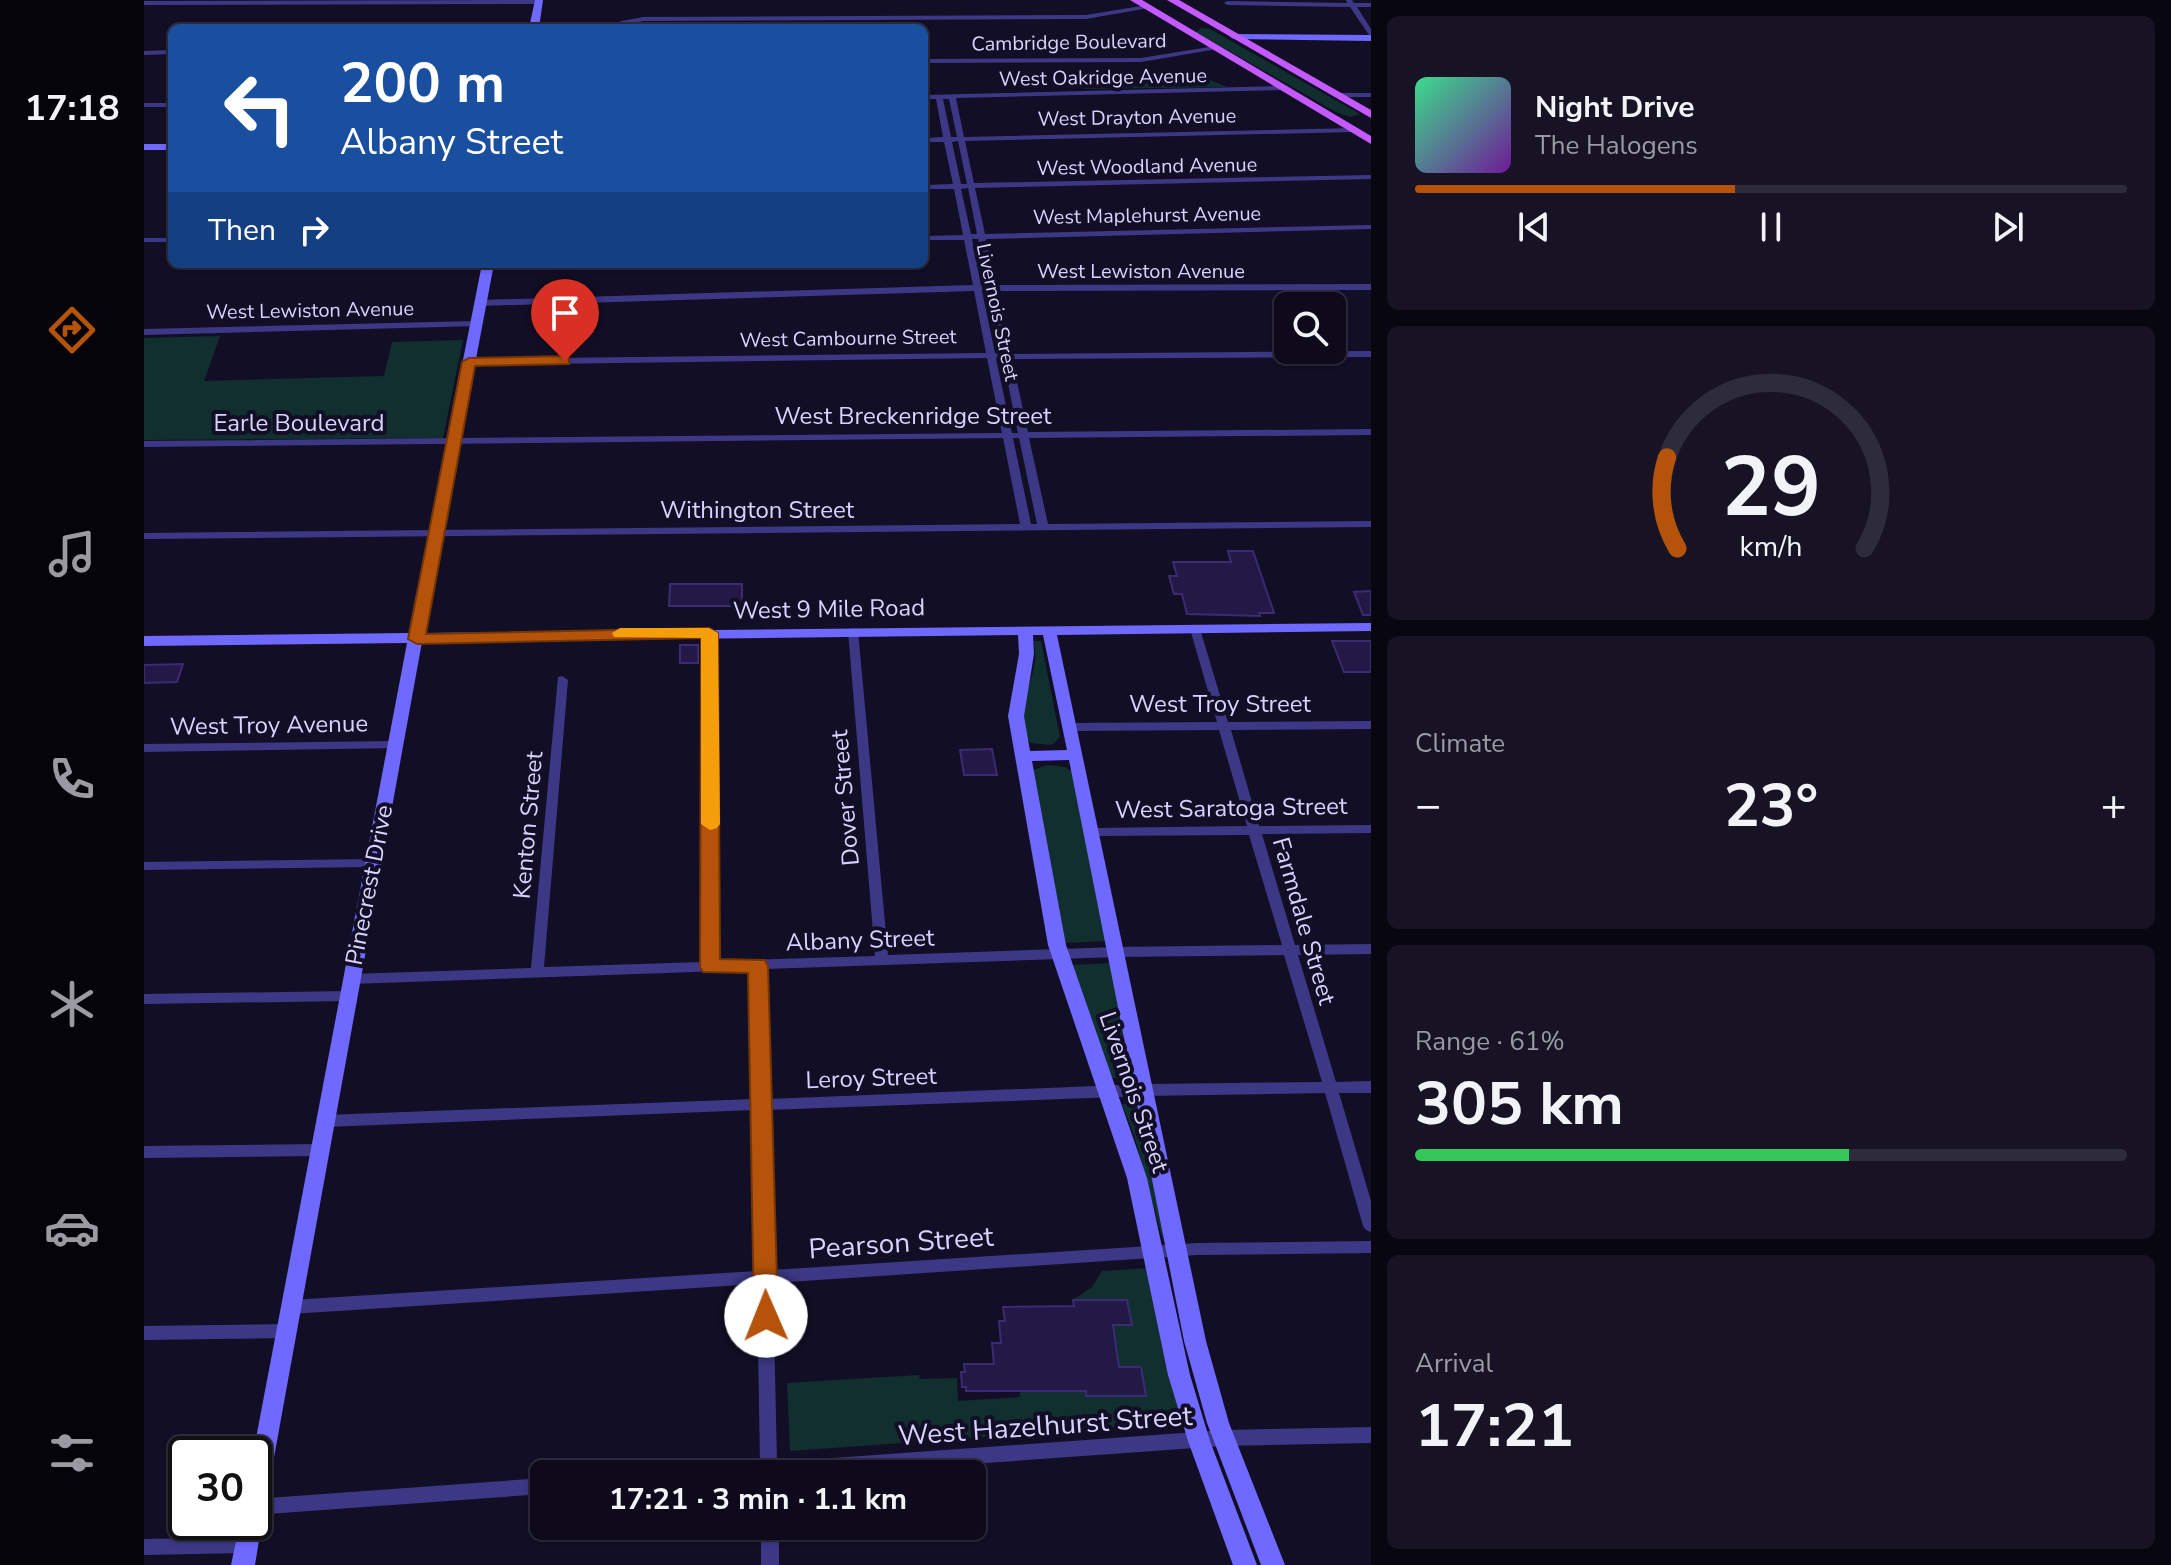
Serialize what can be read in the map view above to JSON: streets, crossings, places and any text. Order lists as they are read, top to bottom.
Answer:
{
  "streets": {
    "street": [
      "Cambridge Boulevard",
      "West Oakridge Avenue",
      "West Drayton Avenue",
      "West Woodland Avenue",
      "West Maplehurst Avenue",
      "West Lewiston Avenue",
      "Livernois Street",
      "West Cambourne Street",
      "West Breckenridge Street",
      "Earle Boulevard",
      "Withington Street",
      "West 9 Mile Road",
      "West Troy Street",
      "West Troy Avenue",
      "Dover Street",
      "West Saratoga Street",
      "Kenton Street",
      "Pinecrest Drive",
      "Farmdale Street",
      "Albany Street",
      "Leroy Street",
      "Pearson Street",
      "West Hazelhurst Street"
    ]
  },
  "crossings": [
    ["West Oakridge Avenue", "Livernois Street"],
    ["West Drayton Avenue", "Livernois Street"],
    ["West Woodland Avenue", "Livernois Street"],
    ["West Maplehurst Avenue", "Livernois Street"],
    ["West Lewiston Avenue", "Livernois Street"],
    ["West Lewiston Avenue", "Pinecrest Drive"],
    ["Livernois Street", "West Cambourne Street"],
    ["Livernois Street", "West Breckenridge Street"],
    ["Livernois Street", "Withington Street"],
    ["Livernois Street", "West 9 Mile Road"],
    ["Livernois Street", "West Troy Street"],
    ["Livernois Street", "West Saratoga Street"],
    ["Livernois Street", "Albany Street"],
    ["Livernois Street", "Leroy Street"],
    ["Livernois Street", "Pearson Street"],
    ["Livernois Street", "West Hazelhurst Street"],
    ["West Cambourne Street", "Pinecrest Drive"],
    ["West Breckenridge Street", "Earle Boulevard"],
    ["West Breckenridge Street", "Pinecrest Drive"],
    ["Earle Boulevard", "Pinecrest Drive"],
    ["Withington Street", "Pinecrest Drive"],
    ["West 9 Mile Road", "Dover Street"],
    ["West 9 Mile Road", "Pinecrest Drive"],
    ["West 9 Mile Road", "Farmdale Street"],
    ["West Troy Street", "Farmdale Street"],
    ["West Troy Avenue", "Pinecrest Drive"],
    ["Dover Street", "Albany Street"],
    ["West Saratoga Street", "Farmdale Street"],
    ["Kenton Street", "Albany Street"],
    ["Pinecrest Drive", "Albany Street"],
    ["Pinecrest Drive", "Leroy Street"],
    ["Pinecrest Drive", "Pearson Street"],
    ["Farmdale Street", "Albany Street"],
    ["Farmdale Street", "Leroy Street"]
  ],
  "page": {
    "tabs": "17:18",
    "turn": ["200 m", "Albany Street"],
    "song": ["Night Drive", "The Halogens"],
    "then": "Then",
    "tile": [
      "Climate",
      ["Range · 61%", "305 km"],
      ["Arrival", "17:21"]
    ],
    "heat": ["−", "23°", "+"],
    "limit": "30",
    "trip": "17:21 · 3 min · 1.1 km",
    "gauge": ["29", "km/h"]
  }
}
